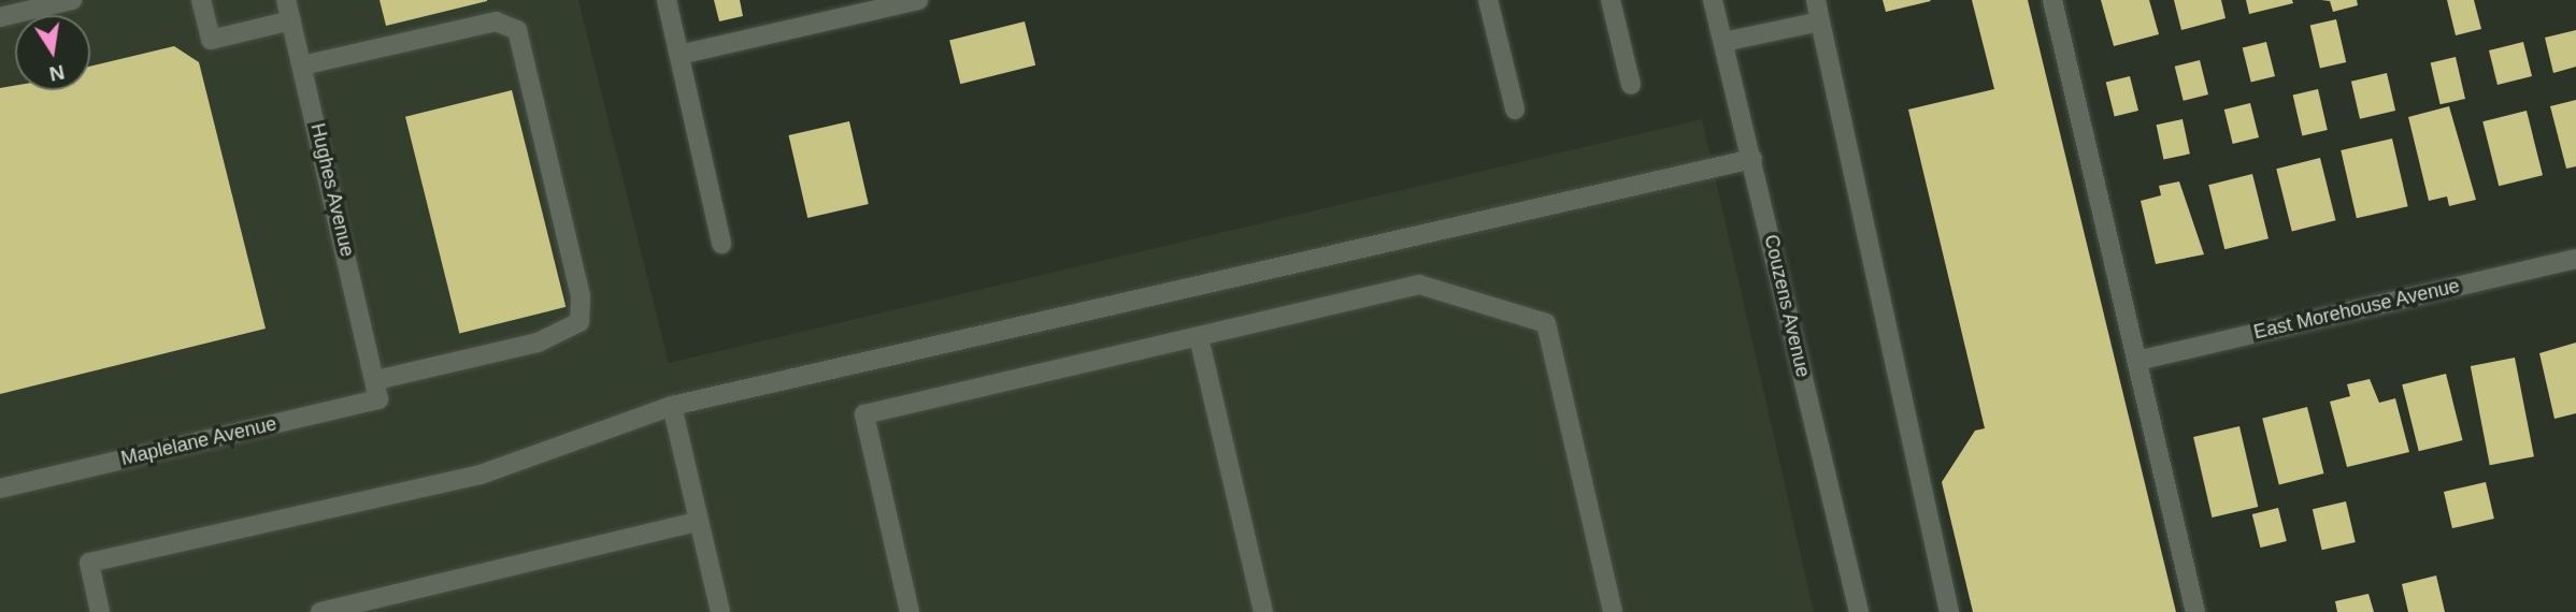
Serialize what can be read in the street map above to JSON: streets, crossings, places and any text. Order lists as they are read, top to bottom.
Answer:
{
  "streets": {
    "street": [
      "Hughes Avenue",
      "Couzens Avenue",
      "East Morehouse Avenue",
      "Maplelane Avenue"
    ]
  },
  "crossings": [
    ["Hughes Avenue", "Maplelane Avenue"]
  ],
  "north": "bottom"
}
